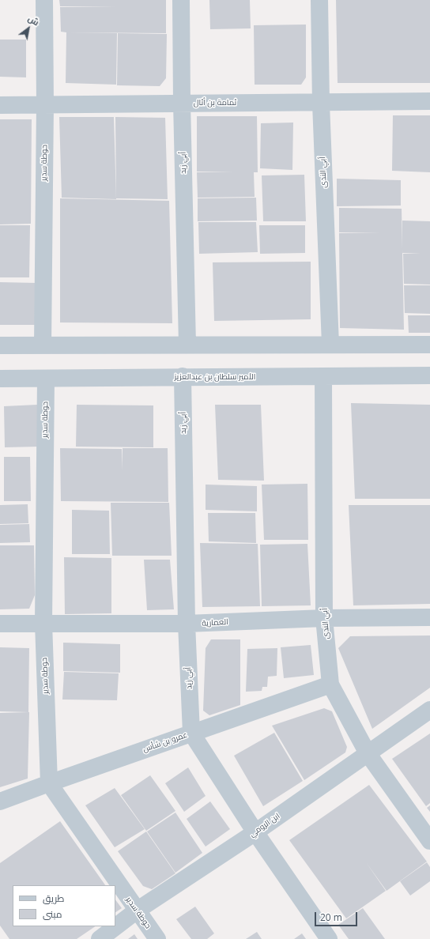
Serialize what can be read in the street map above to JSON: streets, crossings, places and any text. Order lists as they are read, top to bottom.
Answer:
{
  "streets": {
    "street": [
      "ثمامة بن أثال",
      "حوطة سدير",
      "أبي زيد",
      "أبي الندى",
      "الأمير سلطان بن عبدالعزيز",
      "العمارية",
      "عمرو بن شأس",
      "ابن الرومي"
    ]
  },
  "crossings": [
    ["ثمامة بن أثال", "حوطة سدير"],
    ["ثمامة بن أثال", "أبي زيد"],
    ["ثمامة بن أثال", "أبي الندى"],
    ["حوطة سدير", "الأمير سلطان بن عبدالعزيز"],
    ["حوطة سدير", "العمارية"],
    ["حوطة سدير", "عمرو بن شأس"],
    ["حوطة سدير", "ابن الرومي"],
    ["أبي زيد", "الأمير سلطان بن عبدالعزيز"],
    ["أبي زيد", "العمارية"],
    ["أبي زيد", "عمرو بن شأس"],
    ["أبي الندى", "الأمير سلطان بن عبدالعزيز"],
    ["أبي الندى", "العمارية"],
    ["أبي الندى", "عمرو بن شأس"],
    ["أبي الندى", "ابن الرومي"]
  ],
  "legend": ["طريق", "مبنى"],
  "scale_bar": "20 m",
  "north": "top right"
}
